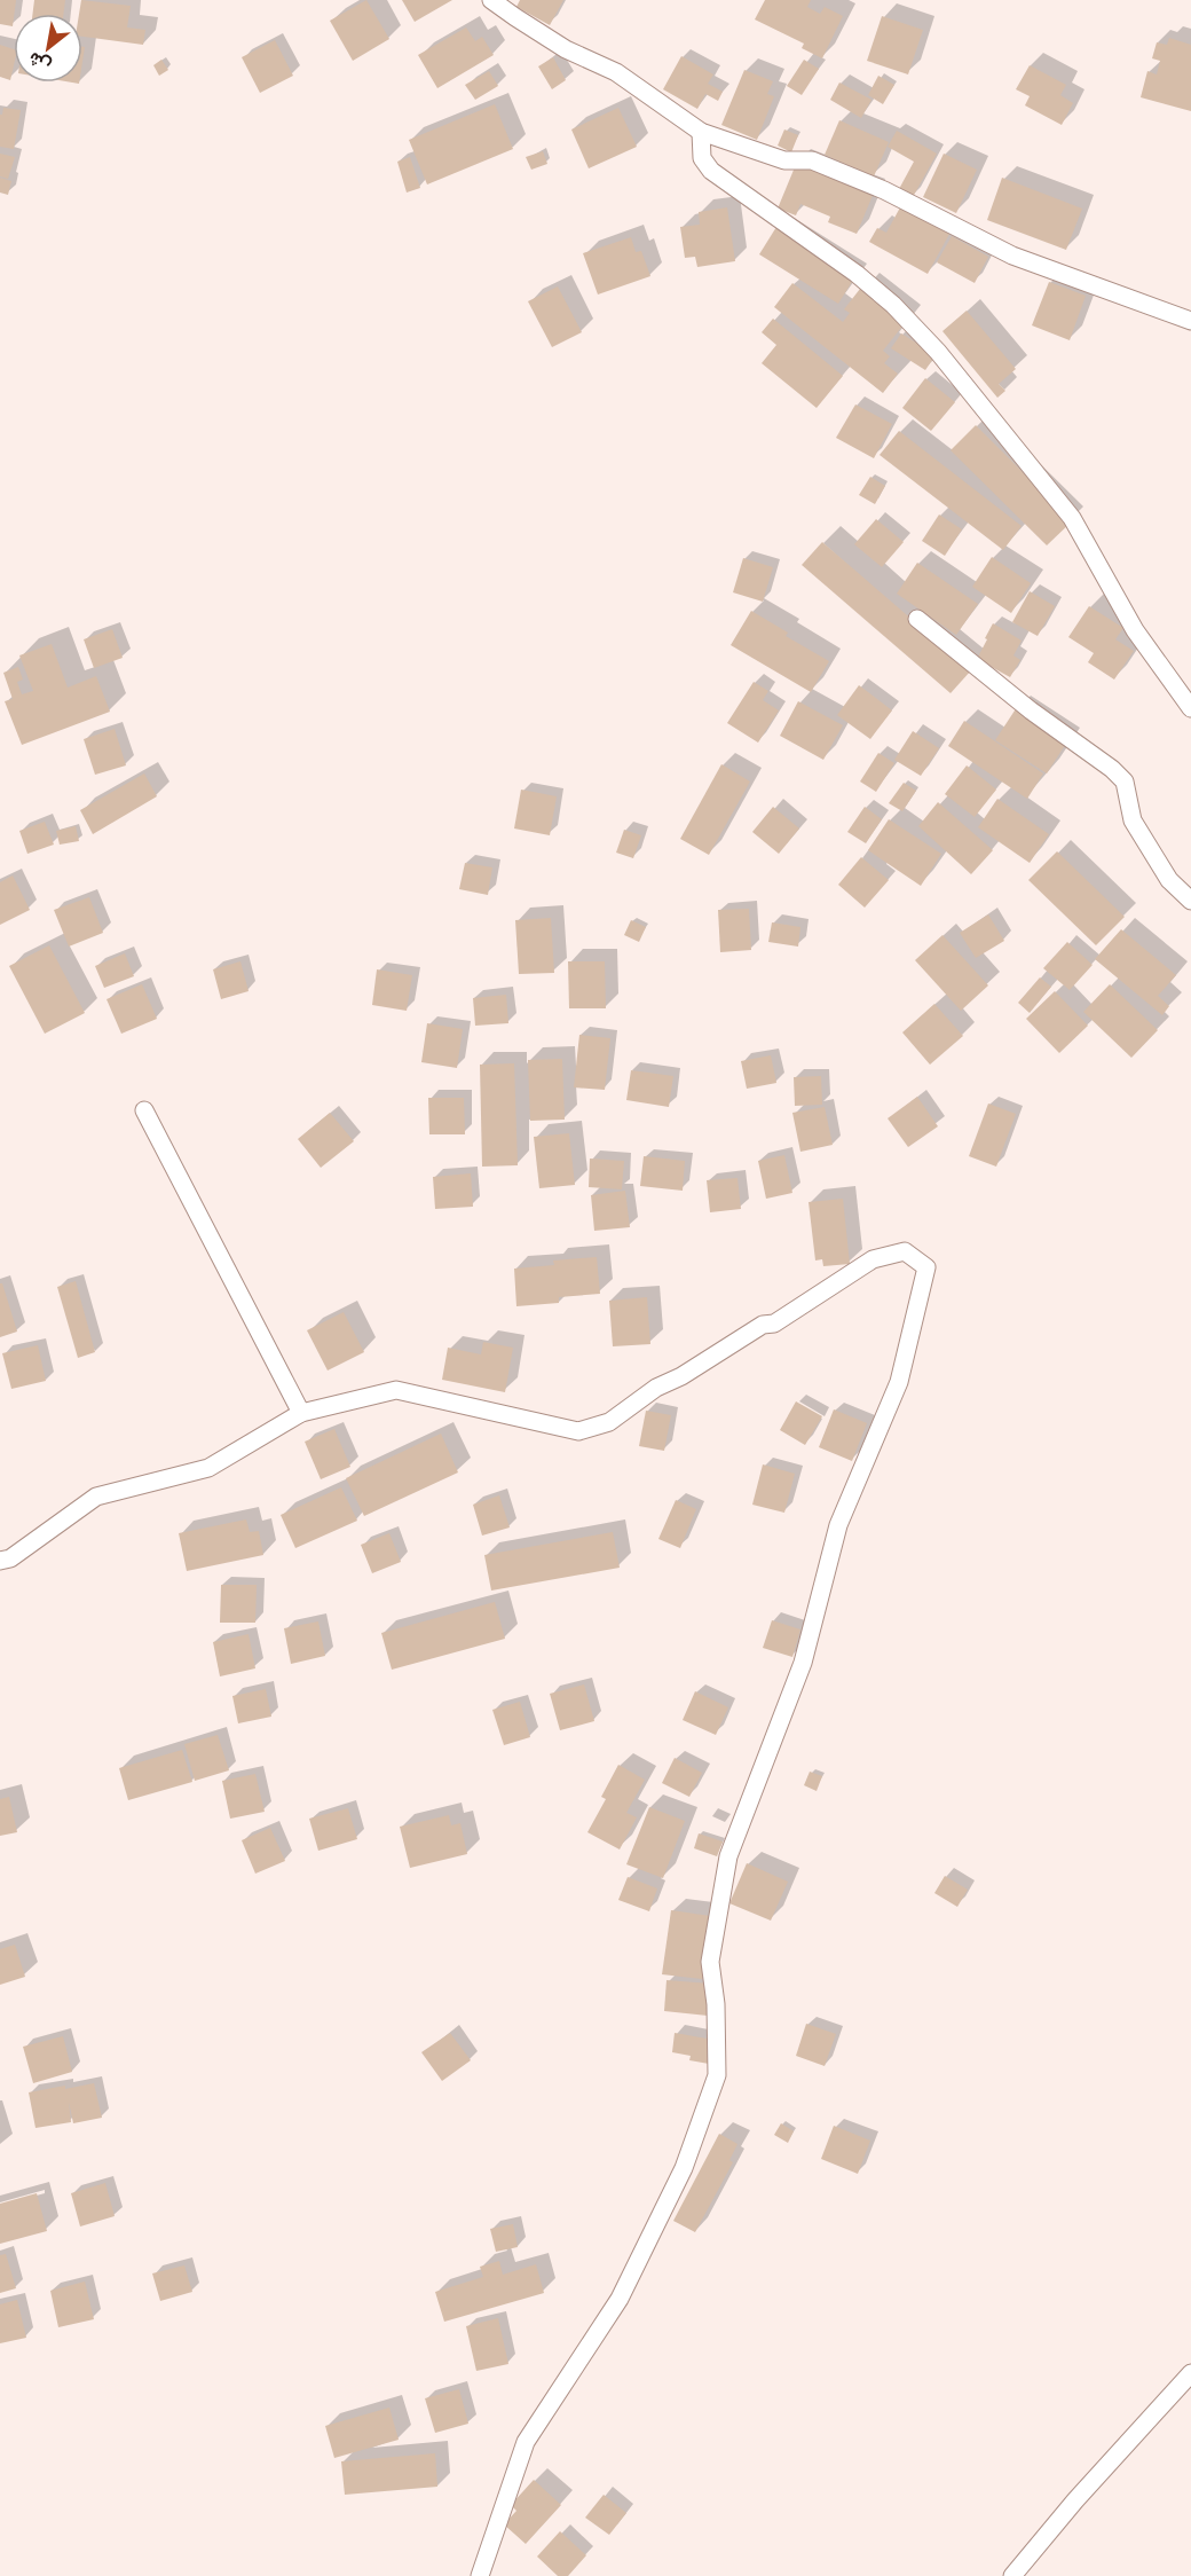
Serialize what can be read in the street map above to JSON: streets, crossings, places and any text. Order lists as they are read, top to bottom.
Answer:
{
  "north": "bottom left"
}
